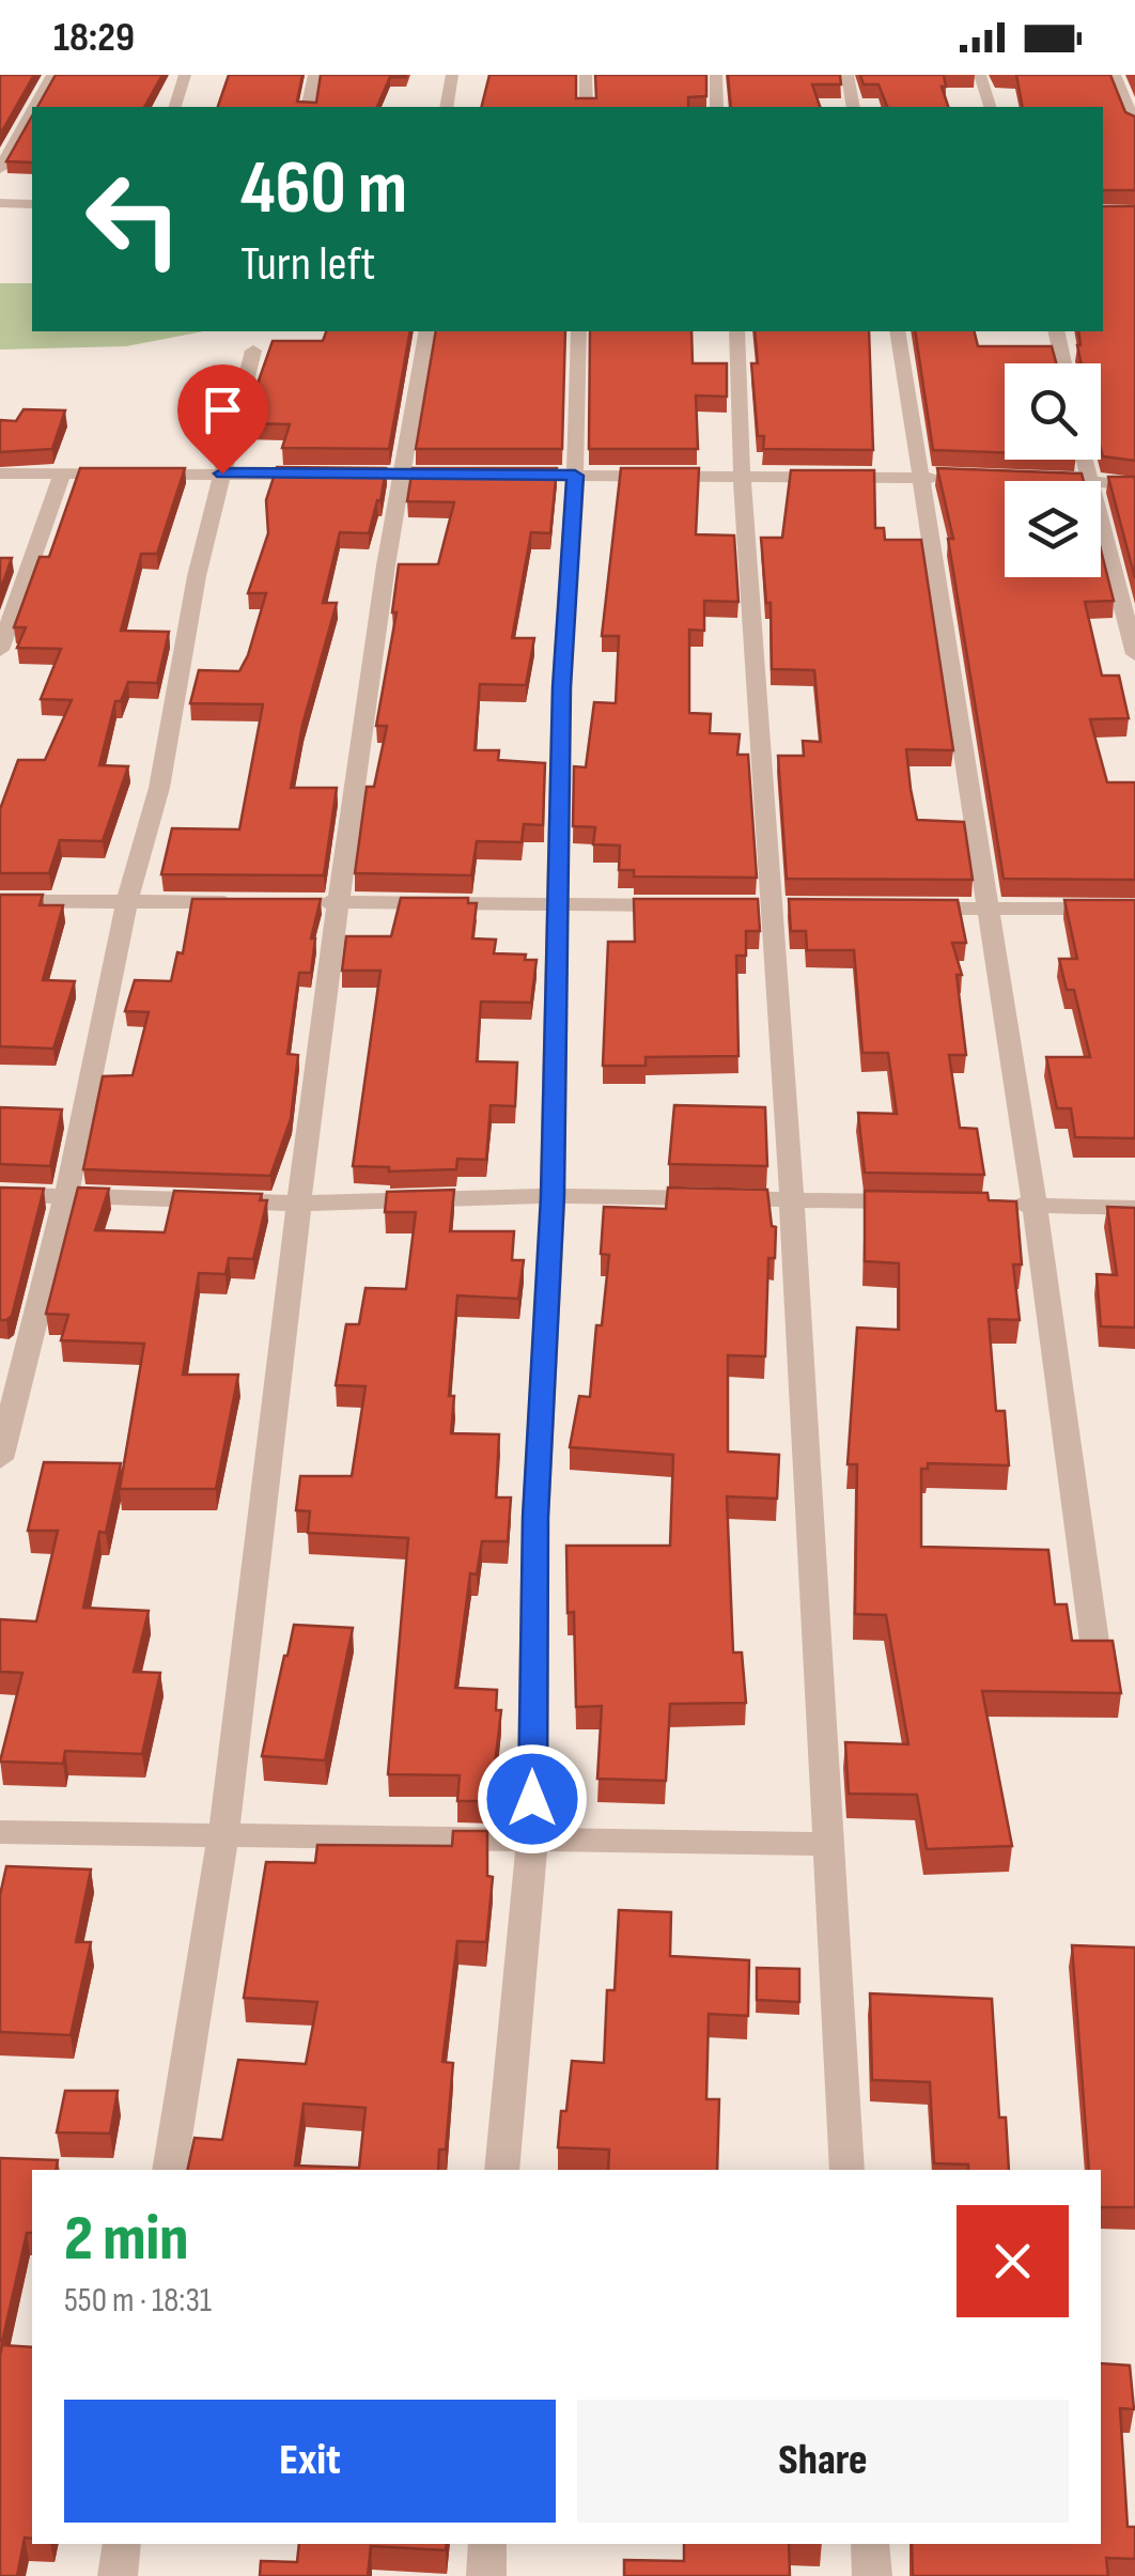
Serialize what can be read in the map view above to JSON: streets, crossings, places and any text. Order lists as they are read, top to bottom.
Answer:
{
  "page": {
    "status": "18:29",
    "turn": ["460 m", "Turn left"],
    "heading": ["2 min", "550 m · 18:31"],
    "buttons": ["Exit", "Share"]
  }
}
